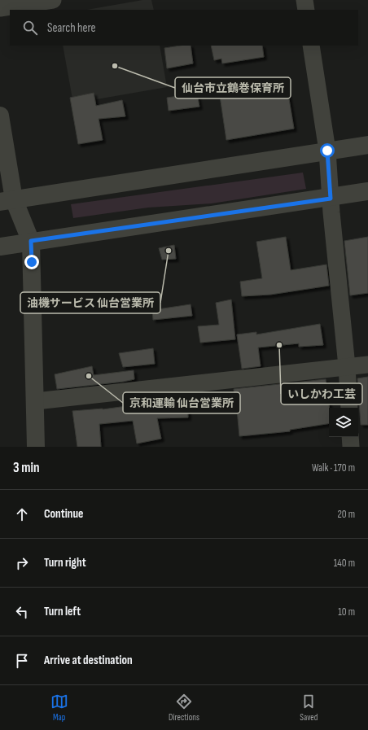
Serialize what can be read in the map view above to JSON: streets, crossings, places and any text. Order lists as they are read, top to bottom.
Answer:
{
  "places": [
    "仙台市立鶴巻保育所",
    "油機サービス 仙台営業所",
    "いしかわ工芸",
    "京和運輸 仙台営業所"
  ],
  "page": {
    "search": "Search here",
    "heading": ["3 min", "Walk · 170 m"],
    "list": [
      ["Continue", "20 m"],
      ["Turn right", "140 m"],
      ["Turn left", "10 m"],
      "Arrive at destination"
    ],
    "nav": ["Map", "Directions", "Saved"]
  }
}
